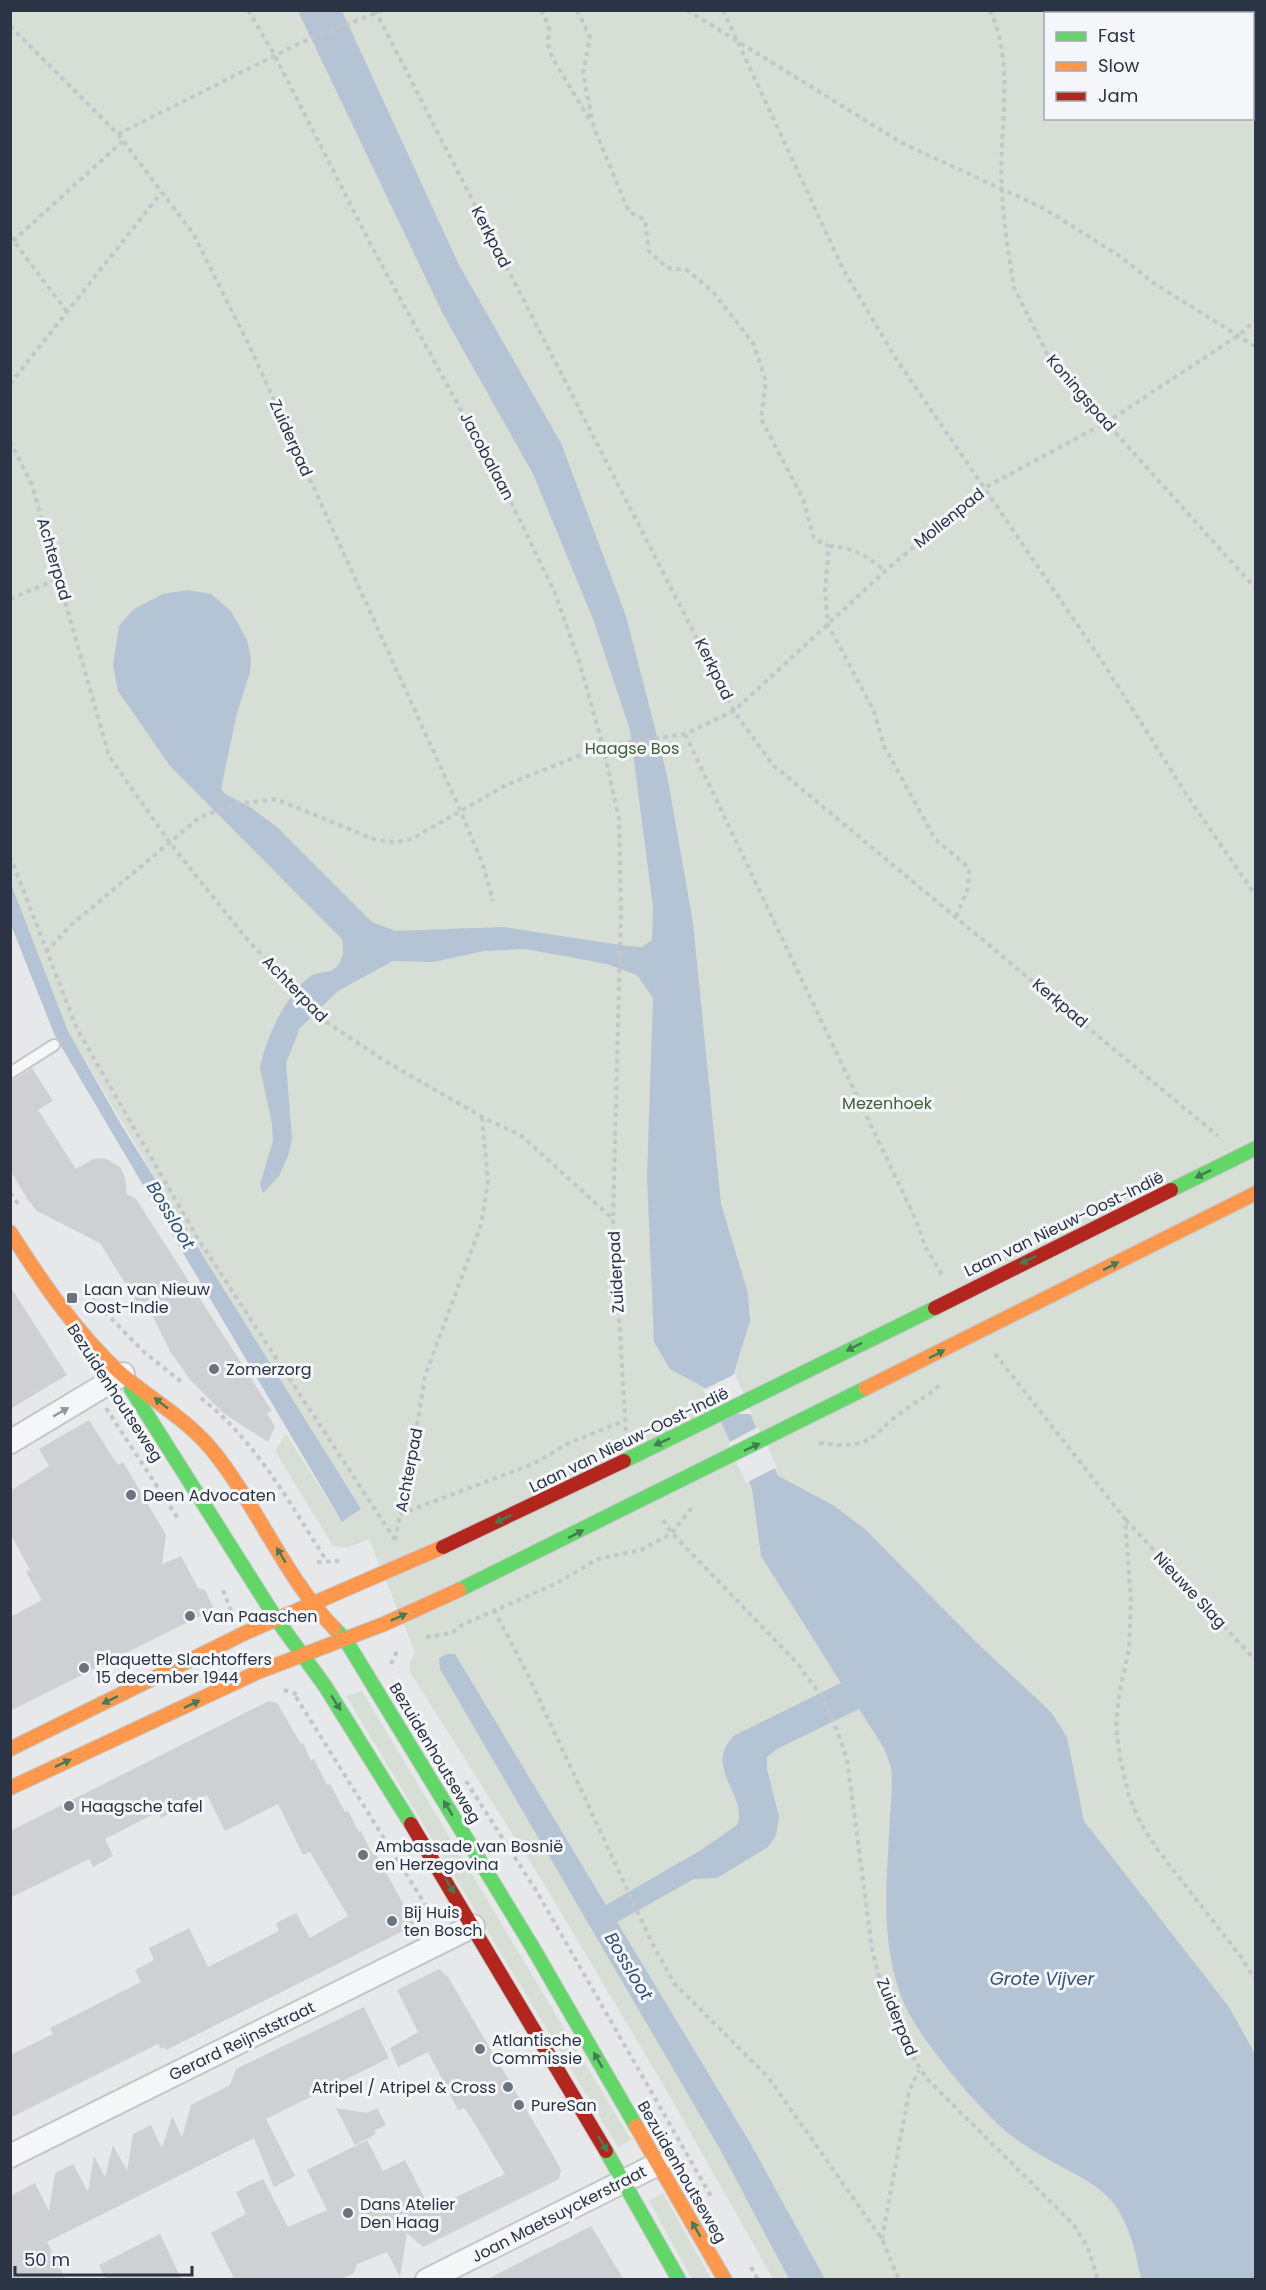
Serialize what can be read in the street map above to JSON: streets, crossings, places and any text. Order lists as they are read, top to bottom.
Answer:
{
  "streets": {
    "main road": ["Laan van Nieuw-Oost-Indië", "Bezuidenhoutseweg"],
    "street": ["Gerard Reijnststraat", "Joan Maetsuyckerstraat"],
    "path": [
      "Kerkpad",
      "Koningspad",
      "Zuiderpad",
      "Jacobalaan",
      "Mollenpad",
      "Achterpad",
      "Nieuwe Slag"
    ]
  },
  "crossings": [
    ["Kerkpad", "Mollenpad"],
    ["Kerkpad", "Laan van Nieuw-Oost-Indië"],
    ["Koningspad", "Mollenpad"],
    ["Zuiderpad", "Jacobalaan"],
    ["Zuiderpad", "Mollenpad"],
    ["Zuiderpad", "Achterpad"],
    ["Jacobalaan", "Mollenpad"],
    ["Mollenpad", "Achterpad"],
    ["Laan van Nieuw-Oost-Indië", "Bezuidenhoutseweg"],
    ["Bezuidenhoutseweg", "Gerard Reijnststraat"],
    ["Bezuidenhoutseweg", "Joan Maetsuyckerstraat"]
  ],
  "water": ["Bossloot", "Grote Vijver"],
  "parks": ["Haagse Bos", "Mezenhoek"],
  "places": {
    "transit": ["Laan van Nieuw Oost-Indie"],
    "other": [
      "Zomerzorg",
      "Deen Advocaten",
      "Van Paaschen",
      "Plaquette Slachtoffers 15 december 1944",
      "Haagsche tafel",
      "Ambassade van Bosnië en Herzegovina",
      "Bij Huis ten Bosch",
      "Atlantische Commissie",
      "Atripel / Atripel & Cross",
      "PureSan",
      "Dans Atelier Den Haag"
    ]
  },
  "legend": ["Fast", "Slow", "Jam"],
  "scale_bar": "50 m"
}
